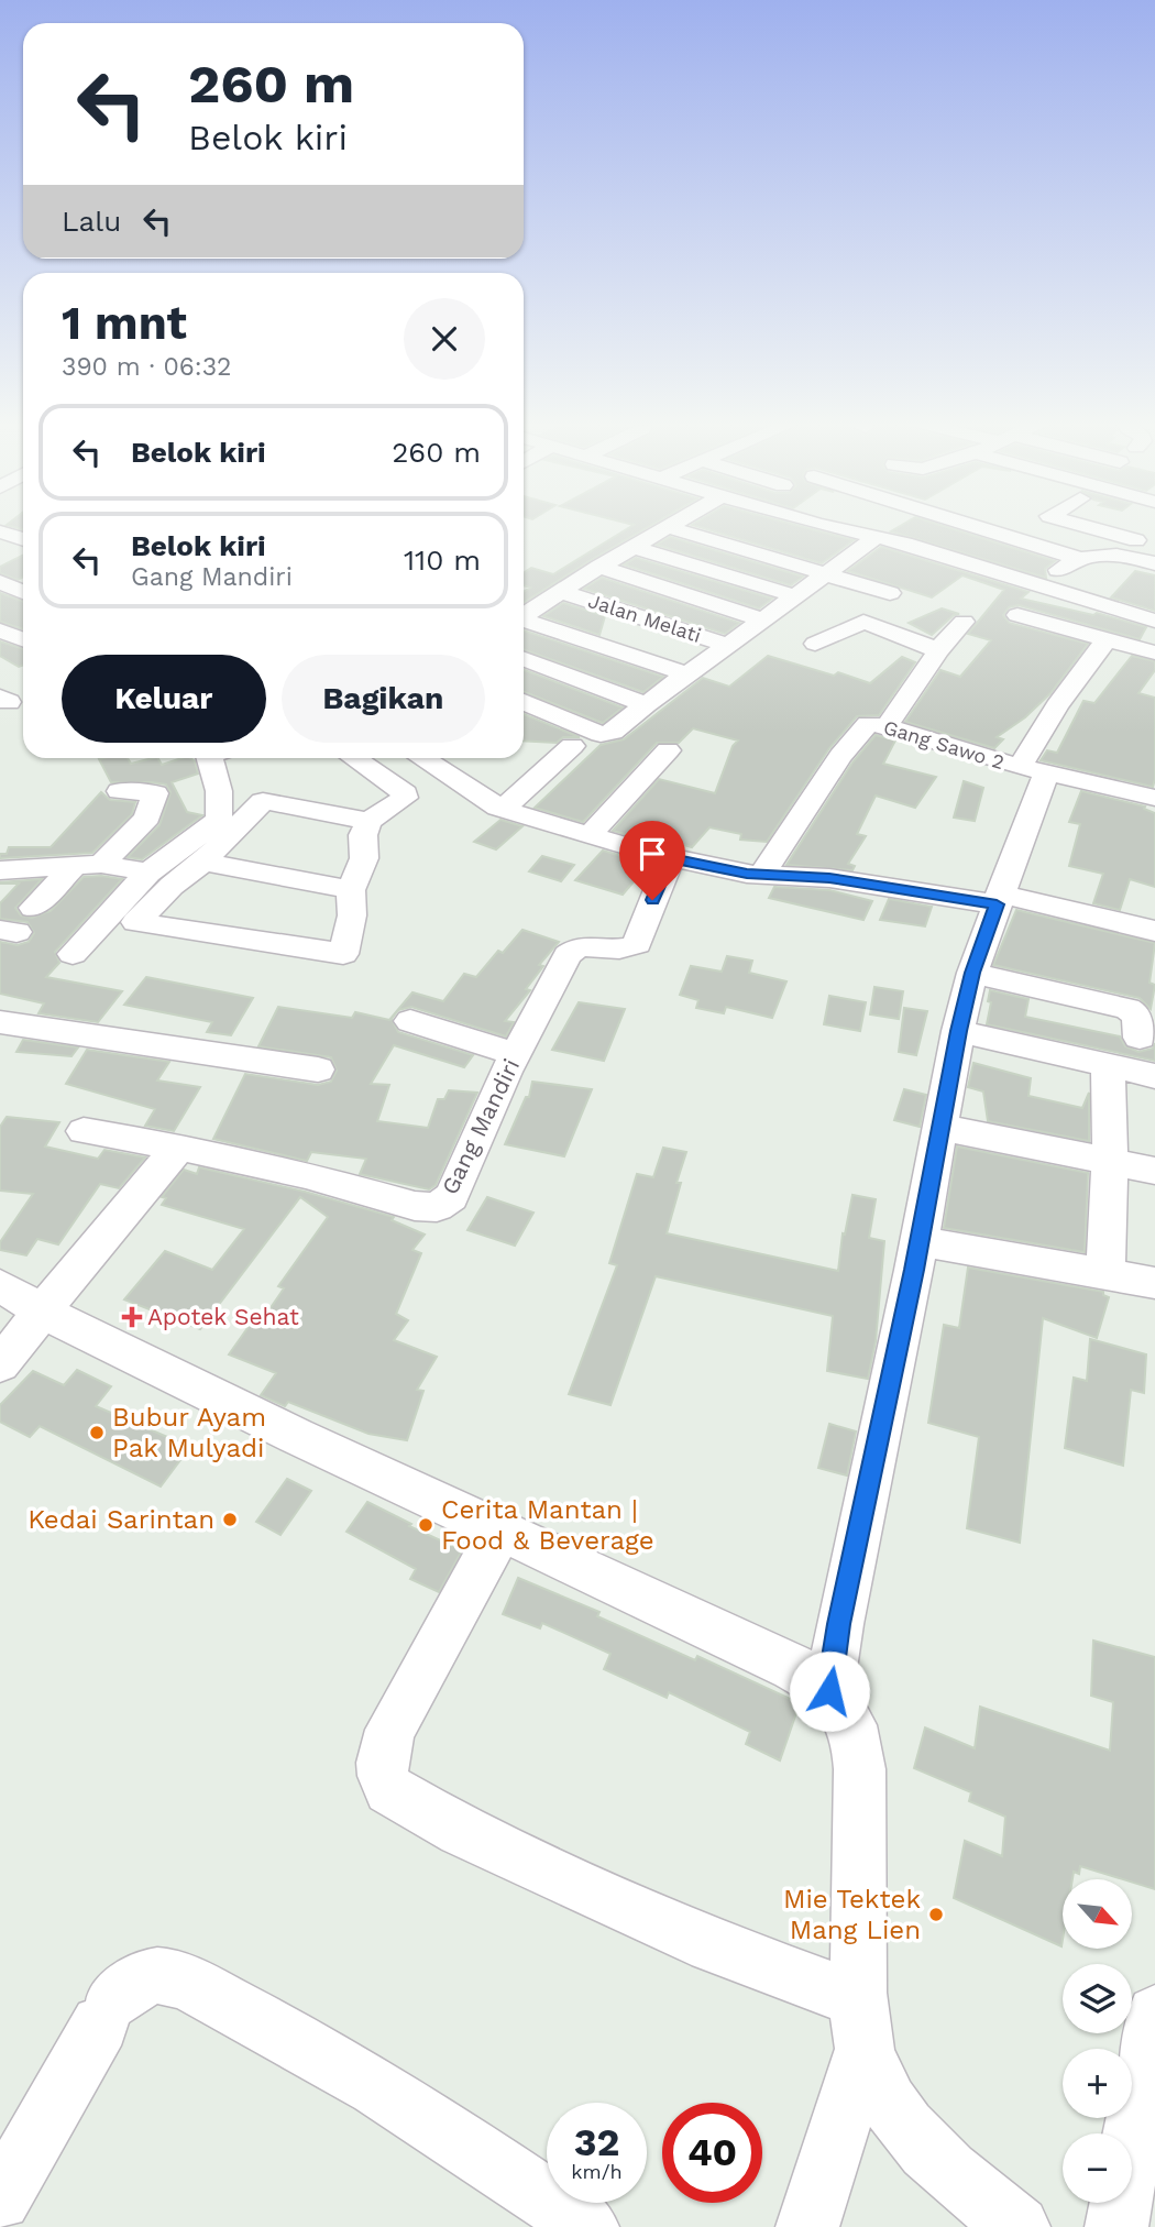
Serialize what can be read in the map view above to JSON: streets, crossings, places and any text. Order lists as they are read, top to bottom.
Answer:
{
  "streets": {
    "street": ["Jalan Melati", "Gang Sawo 2", "Gang Mandiri"]
  },
  "places": {
    "health": ["Apotek Sehat"],
    "other": [
      "Bubur Ayam Pak Mulyadi",
      "Kedai Sarintan",
      "Cerita Mantan | Food & Beverage",
      "Mie Tektek Mang Lien"
    ]
  },
  "north": "bottom right",
  "page": {
    "turn": ["260 m", "Belok kiri"],
    "then": "Lalu",
    "heading": ["1 mnt", "390 m · 06:32"],
    "list": [
      {
        "name": "Belok kiri",
        "value": "260 m"
      },
      {
        "name": "Belok kiri",
        "note": "Gang Mandiri",
        "value": "110 m"
      }
    ],
    "buttons": ["Keluar", "Bagikan"],
    "map_buttons": ["+", "−"],
    "speed": "32 km/h",
    "limit": "40"
  }
}
